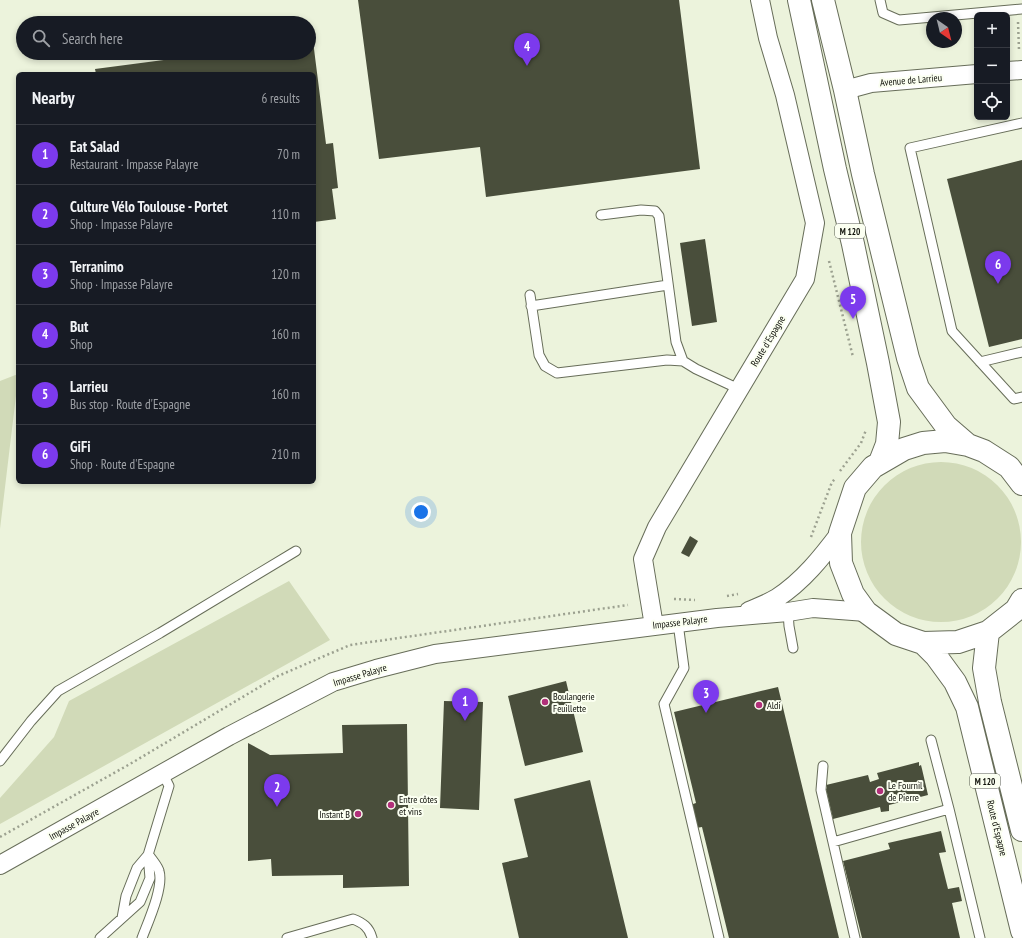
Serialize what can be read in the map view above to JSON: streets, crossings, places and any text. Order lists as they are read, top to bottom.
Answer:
{
  "streets": {
    "main road": ["M 120", "Route d'Espagne"],
    "street": ["Avenue de Larrieu", "Impasse Palayre"]
  },
  "crossings": [
    ["Avenue de Larrieu", "M 120"],
    ["Route d'Espagne", "Impasse Palayre"]
  ],
  "places": [
    "Boulangerie Feuillette",
    "Aldi",
    "Le Fournil de Pierre",
    "Entre côtes et vins",
    "Instant B"
  ],
  "north": "bottom right",
  "page": {
    "map_buttons": ["+", "−"],
    "search": "Search here",
    "pins": [
      "4",
      "6",
      "5",
      "3",
      "1",
      "2"
    ],
    "heading": ["Nearby", "6 results"],
    "list": [
      {
        "mark": "1",
        "name": "Eat Salad",
        "note": "Restaurant · Impasse Palayre",
        "value": "70 m"
      },
      {
        "mark": "2",
        "name": "Culture Vélo Toulouse - Portet",
        "note": "Shop · Impasse Palayre",
        "value": "110 m"
      },
      {
        "mark": "3",
        "name": "Terranimo",
        "note": "Shop · Impasse Palayre",
        "value": "120 m"
      },
      {
        "mark": "4",
        "name": "But",
        "note": "Shop",
        "value": "160 m"
      },
      {
        "mark": "5",
        "name": "Larrieu",
        "note": "Bus stop · Route d'Espagne",
        "value": "160 m"
      },
      {
        "mark": "6",
        "name": "GiFi",
        "note": "Shop · Route d'Espagne",
        "value": "210 m"
      }
    ]
  }
}
